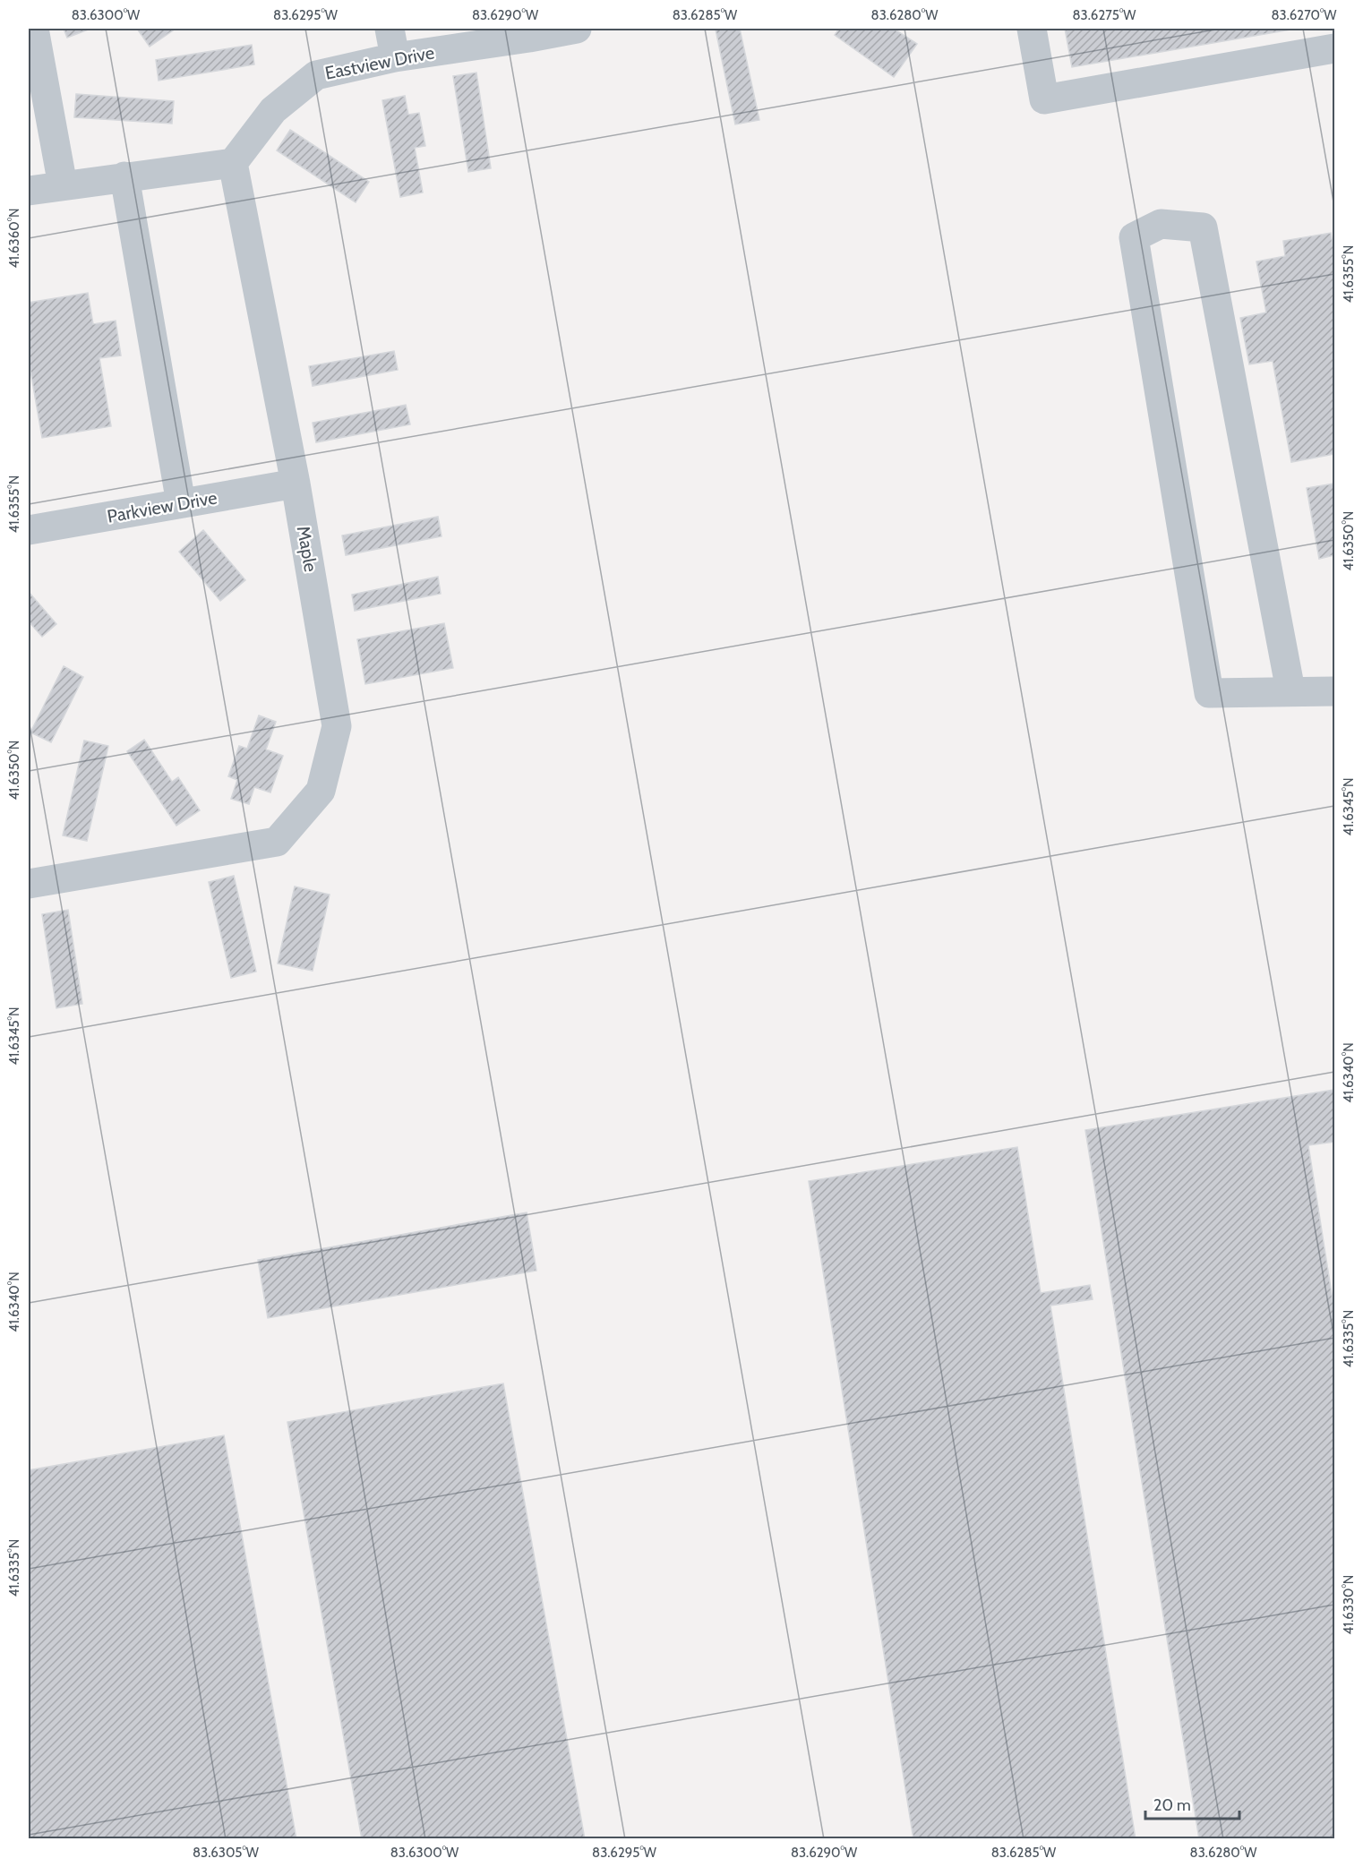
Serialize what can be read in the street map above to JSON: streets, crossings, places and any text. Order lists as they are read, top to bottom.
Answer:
{
  "streets": {
    "street": ["Eastview Drive", "Parkview Drive", "Maple"]
  },
  "crossings": [
    ["Eastview Drive", "Maple"],
    ["Parkview Drive", "Maple"]
  ],
  "scale_bar": "20 m",
  "coordinates": [
    "83.6300°W",
    "83.6295°W",
    "83.6290°W",
    "83.6285°W",
    "83.6280°W",
    "83.6275°W",
    "83.6270°W",
    "41.6360°N",
    "41.6355°N",
    "41.6350°N",
    "41.6345°N",
    "41.6340°N",
    "41.6335°N",
    "41.6330°N",
    "83.6305°W"
  ]
}
